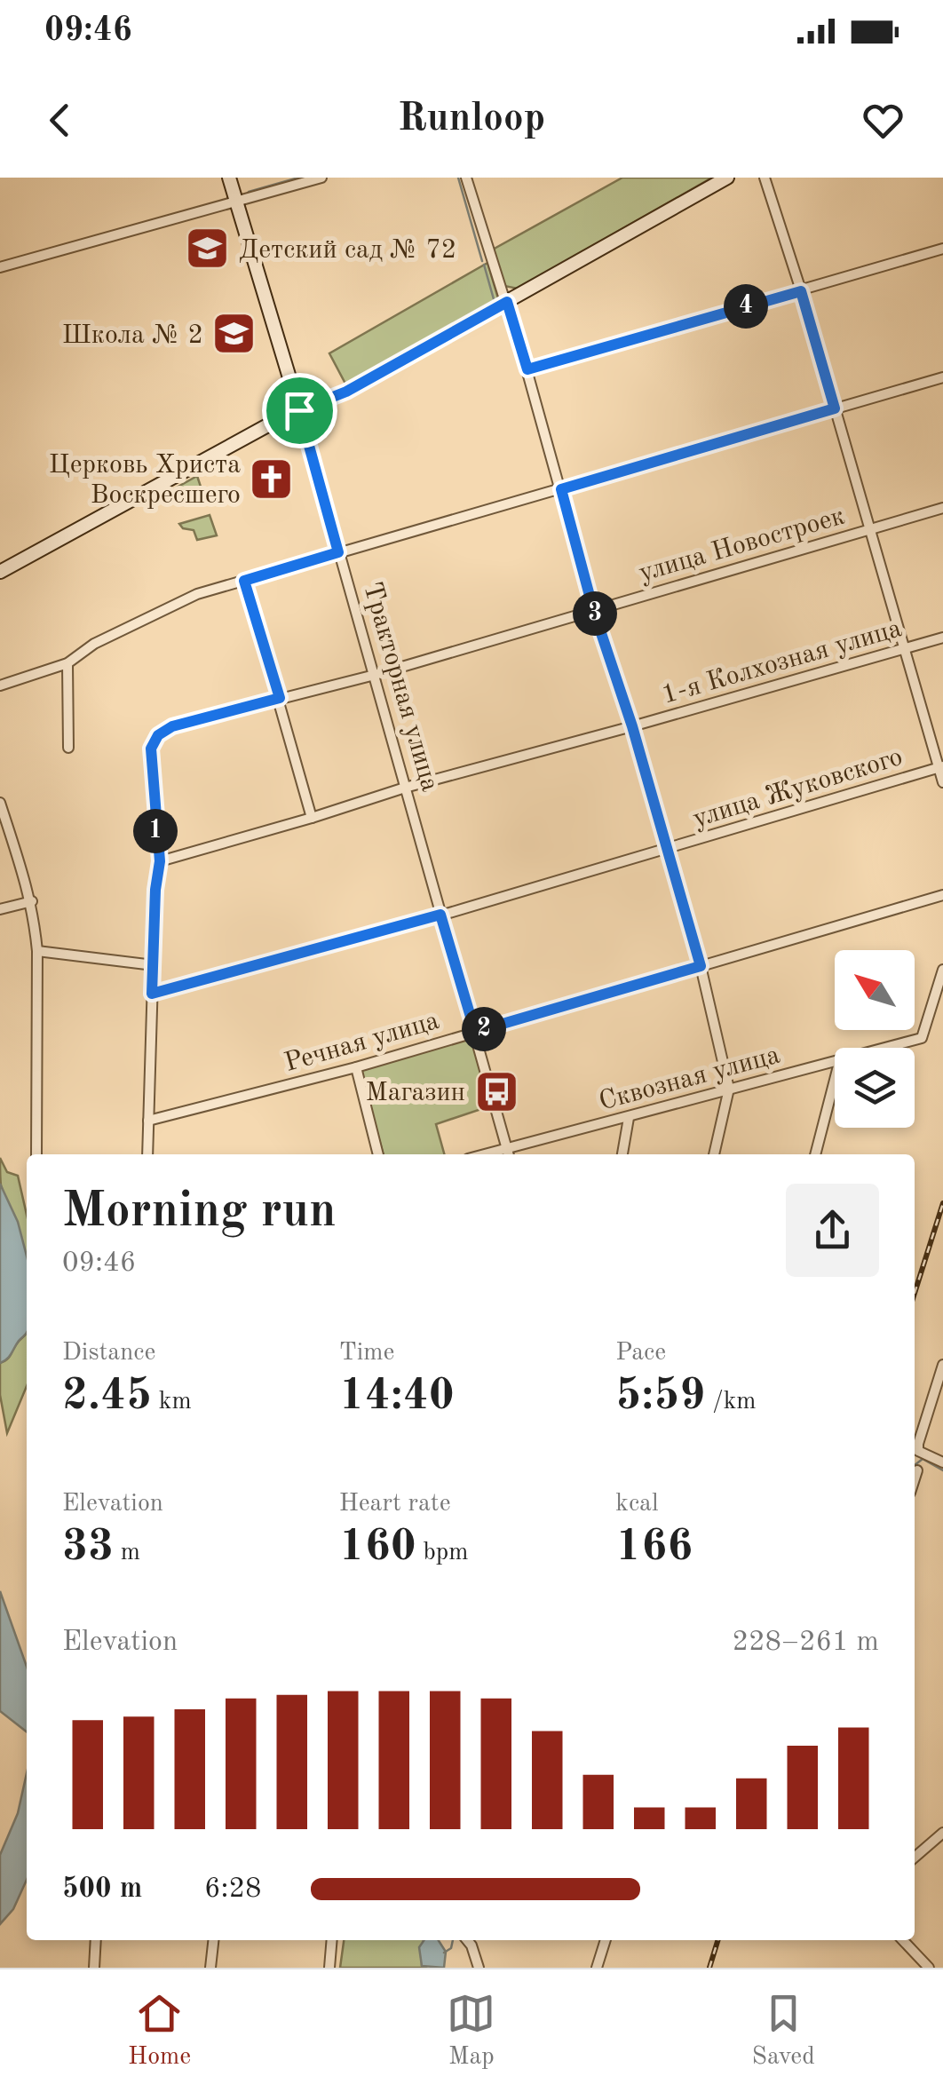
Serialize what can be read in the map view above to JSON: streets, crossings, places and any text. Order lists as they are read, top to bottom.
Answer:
{
  "streets": {
    "main road": ["Тракторная улица"],
    "street": [
      "улица Новостроек",
      "1-я Колхозная улица",
      "улица Жуковского",
      "Речная улица",
      "Сквозная улица"
    ]
  },
  "crossings": [
    ["улица Новостроек", "1-я Колхозная улица"],
    ["улица Новостроек", "Тракторная улица"],
    ["1-я Колхозная улица", "Тракторная улица"],
    ["Тракторная улица", "улица Жуковского"],
    ["Тракторная улица", "Речная улица"],
    ["Тракторная улица", "Сквозная улица"]
  ],
  "places": {
    "school or university": ["Детский сад № 72", "Школа № 2"],
    "church": ["Церковь Христа Воскресшего"],
    "bus stop": ["Магазин"]
  },
  "north": "top left",
  "page": {
    "status": "09:46",
    "header": "Runloop",
    "pins": [
      "4",
      "3",
      "1",
      "2"
    ],
    "heading": ["Morning run", "09:46"],
    "stats": [
      ["Distance", "2.45 km"],
      ["Time", "14:40"],
      ["Pace", "5:59 /km"],
      ["Elevation", "33 m"],
      ["Heart rate", "160 bpm"],
      ["kcal", "166"]
    ],
    "chart": ["Elevation", "228–261 m"],
    "list": [
      {
        "name": "500 m",
        "note": "6:28"
      }
    ],
    "tabs": ["Home", "Map", "Saved"]
  }
}
